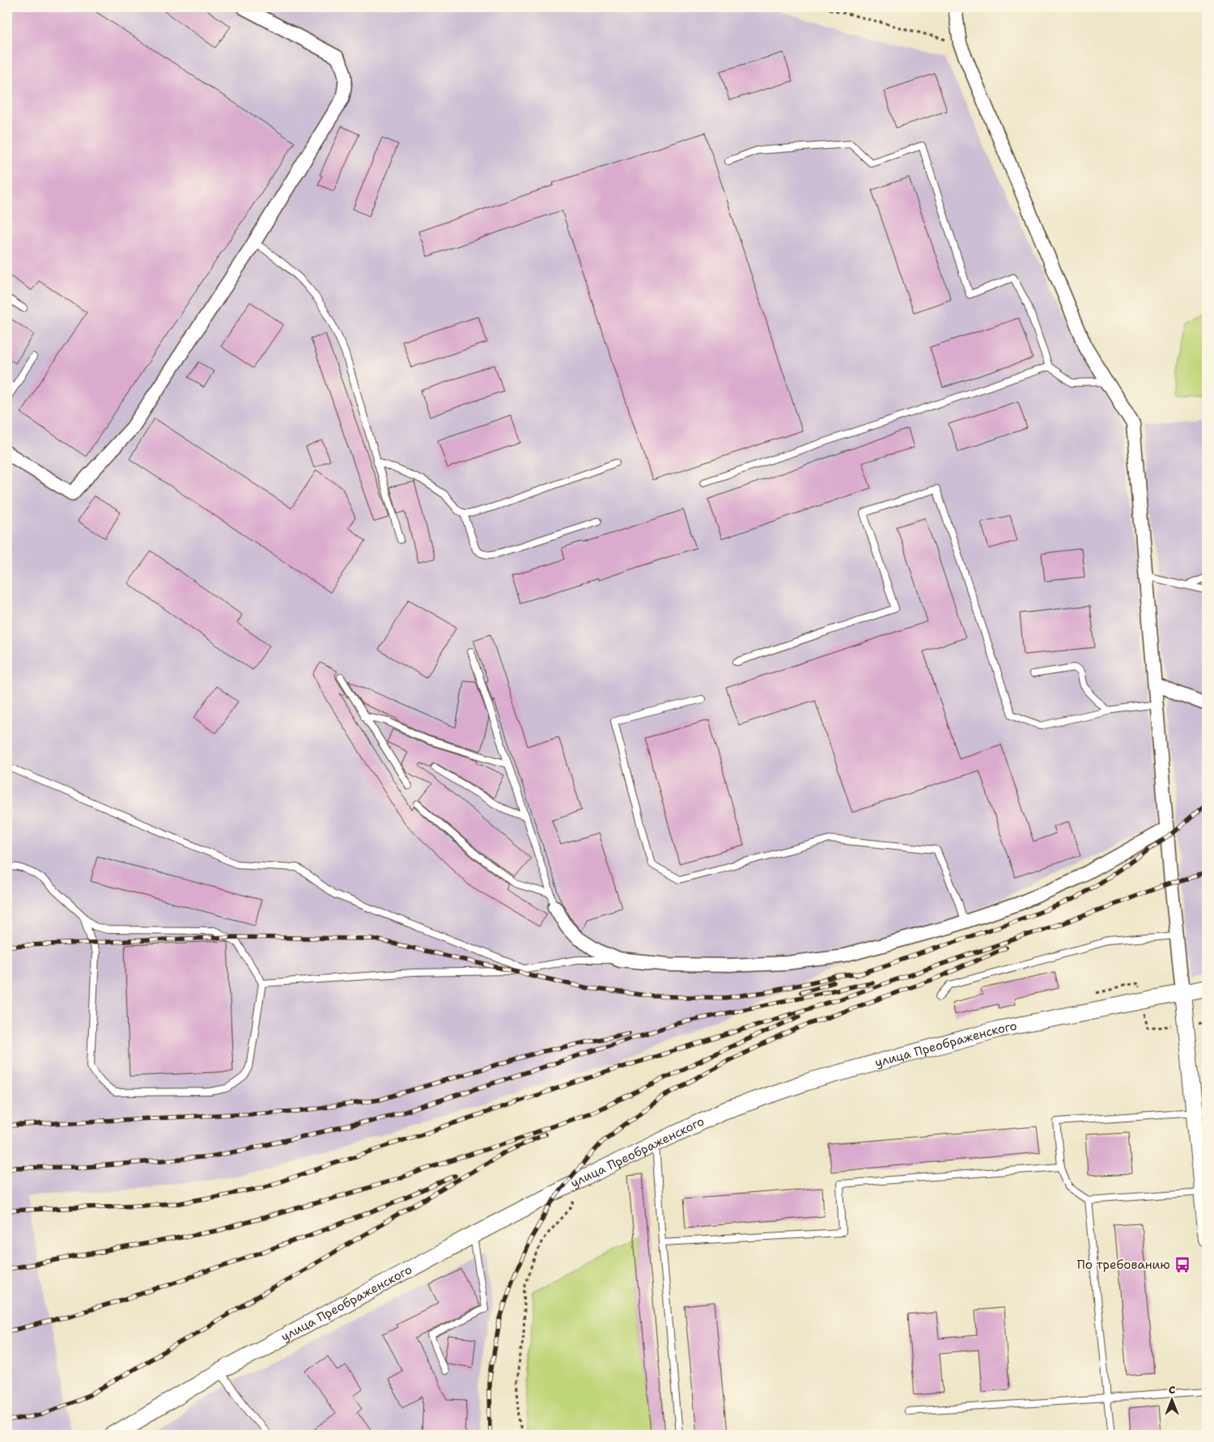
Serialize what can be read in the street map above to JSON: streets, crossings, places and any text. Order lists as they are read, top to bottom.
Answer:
{
  "streets": {
    "street": ["улица Преображенского"]
  },
  "places": {
    "bus stop": ["По требованию"]
  },
  "north": "top"
}
